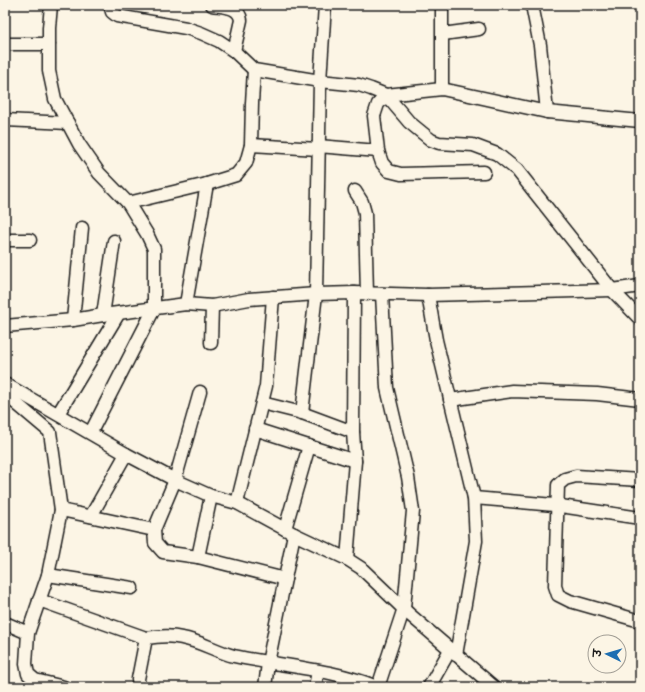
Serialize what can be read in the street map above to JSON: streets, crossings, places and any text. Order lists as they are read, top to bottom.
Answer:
{
  "north": "left"
}
